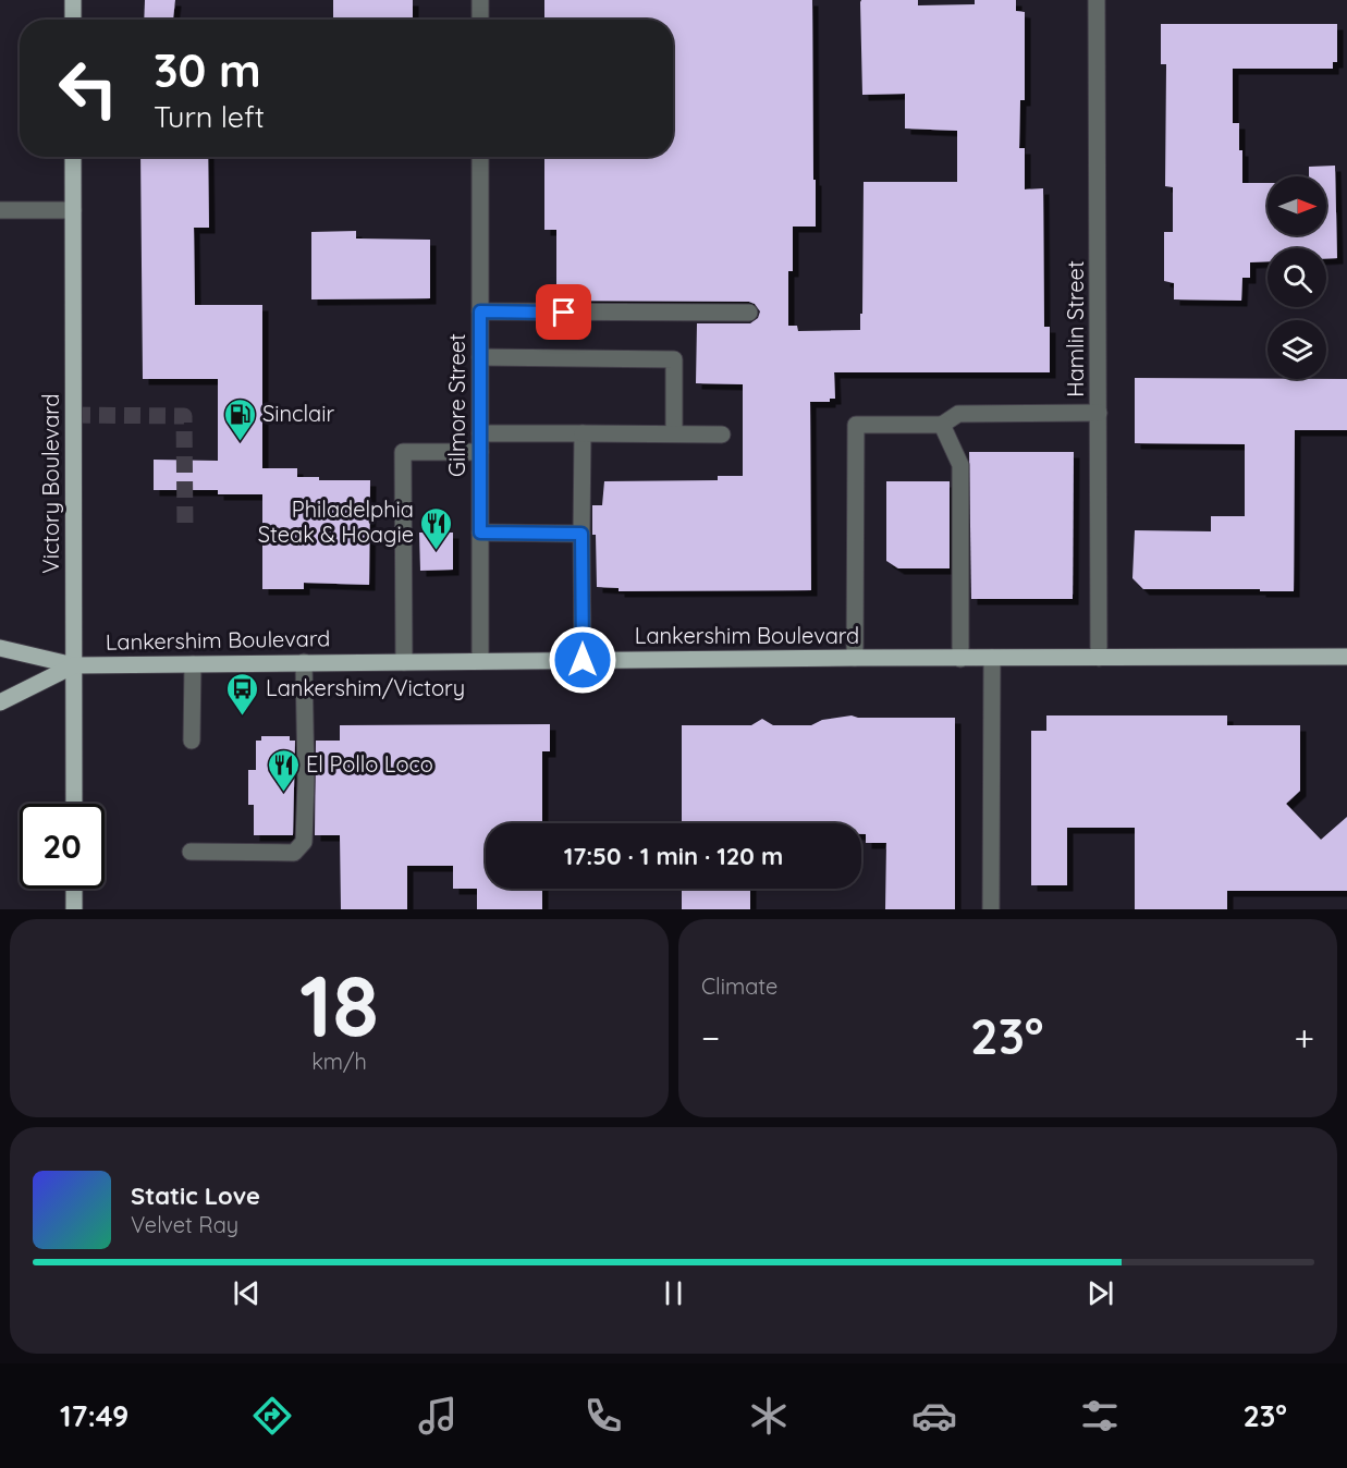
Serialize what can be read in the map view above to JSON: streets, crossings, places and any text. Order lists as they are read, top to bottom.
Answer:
{
  "streets": {
    "main road": ["Victory Boulevard", "Lankershim Boulevard"],
    "street": ["Hamlin Street", "Gilmore Street"]
  },
  "crossings": [
    ["Hamlin Street", "Lankershim Boulevard"],
    ["Gilmore Street", "Lankershim Boulevard"],
    ["Victory Boulevard", "Lankershim Boulevard"]
  ],
  "places": {
    "fuel station": ["Sinclair"],
    "restaurant": ["Philadelphia Steak & Hoagie", "El Pollo Loco"],
    "bus stop": ["Lankershim/Victory"]
  },
  "north": "right",
  "page": {
    "turn": ["30 m", "Turn left"],
    "limit": "20",
    "trip": "17:50 · 1 min · 120 m",
    "tile": [
      ["18", "km/h"],
      "Climate"
    ],
    "heat": ["−", "23°", "+"],
    "song": ["Static Love", "Velvet Ray"],
    "tabs": ["17:49", "23°"]
  }
}
